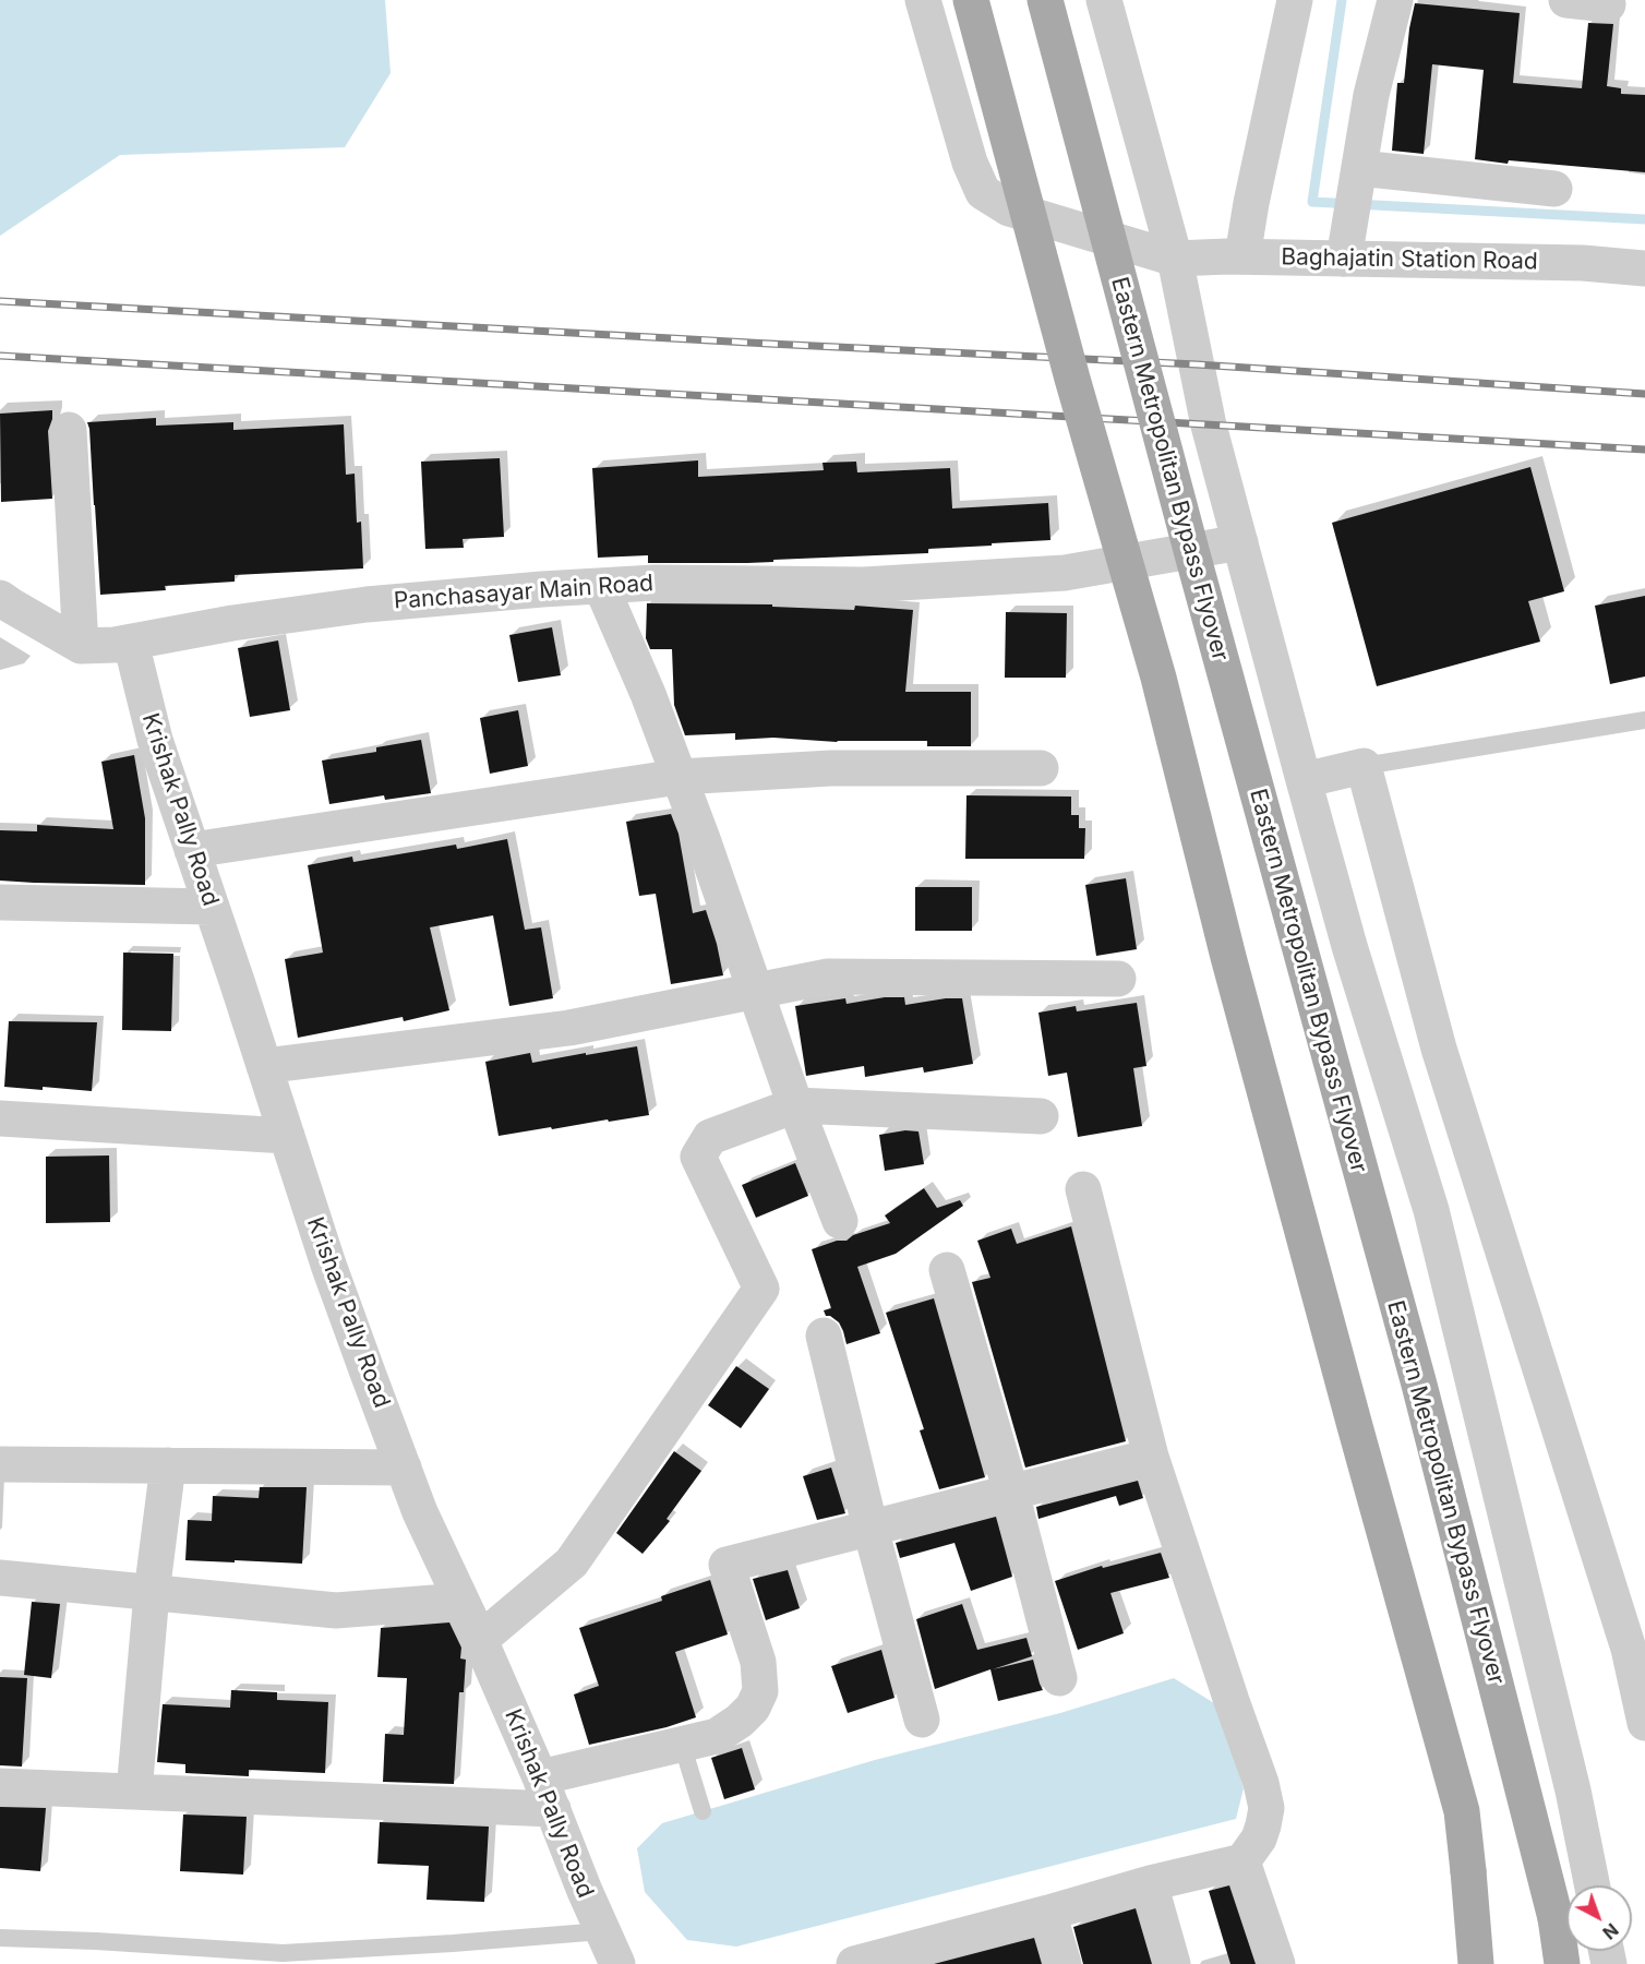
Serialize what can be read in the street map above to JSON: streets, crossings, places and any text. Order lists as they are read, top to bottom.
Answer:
{
  "streets": {
    "main road": ["Eastern Metropolitan Bypass Flyover"],
    "street": ["Baghajatin Station Road", "Panchasayar Main Road", "Krishak Pally Road"]
  },
  "crossings": [
    ["Panchasayar Main Road", "Krishak Pally Road"]
  ],
  "north": "bottom right"
}
